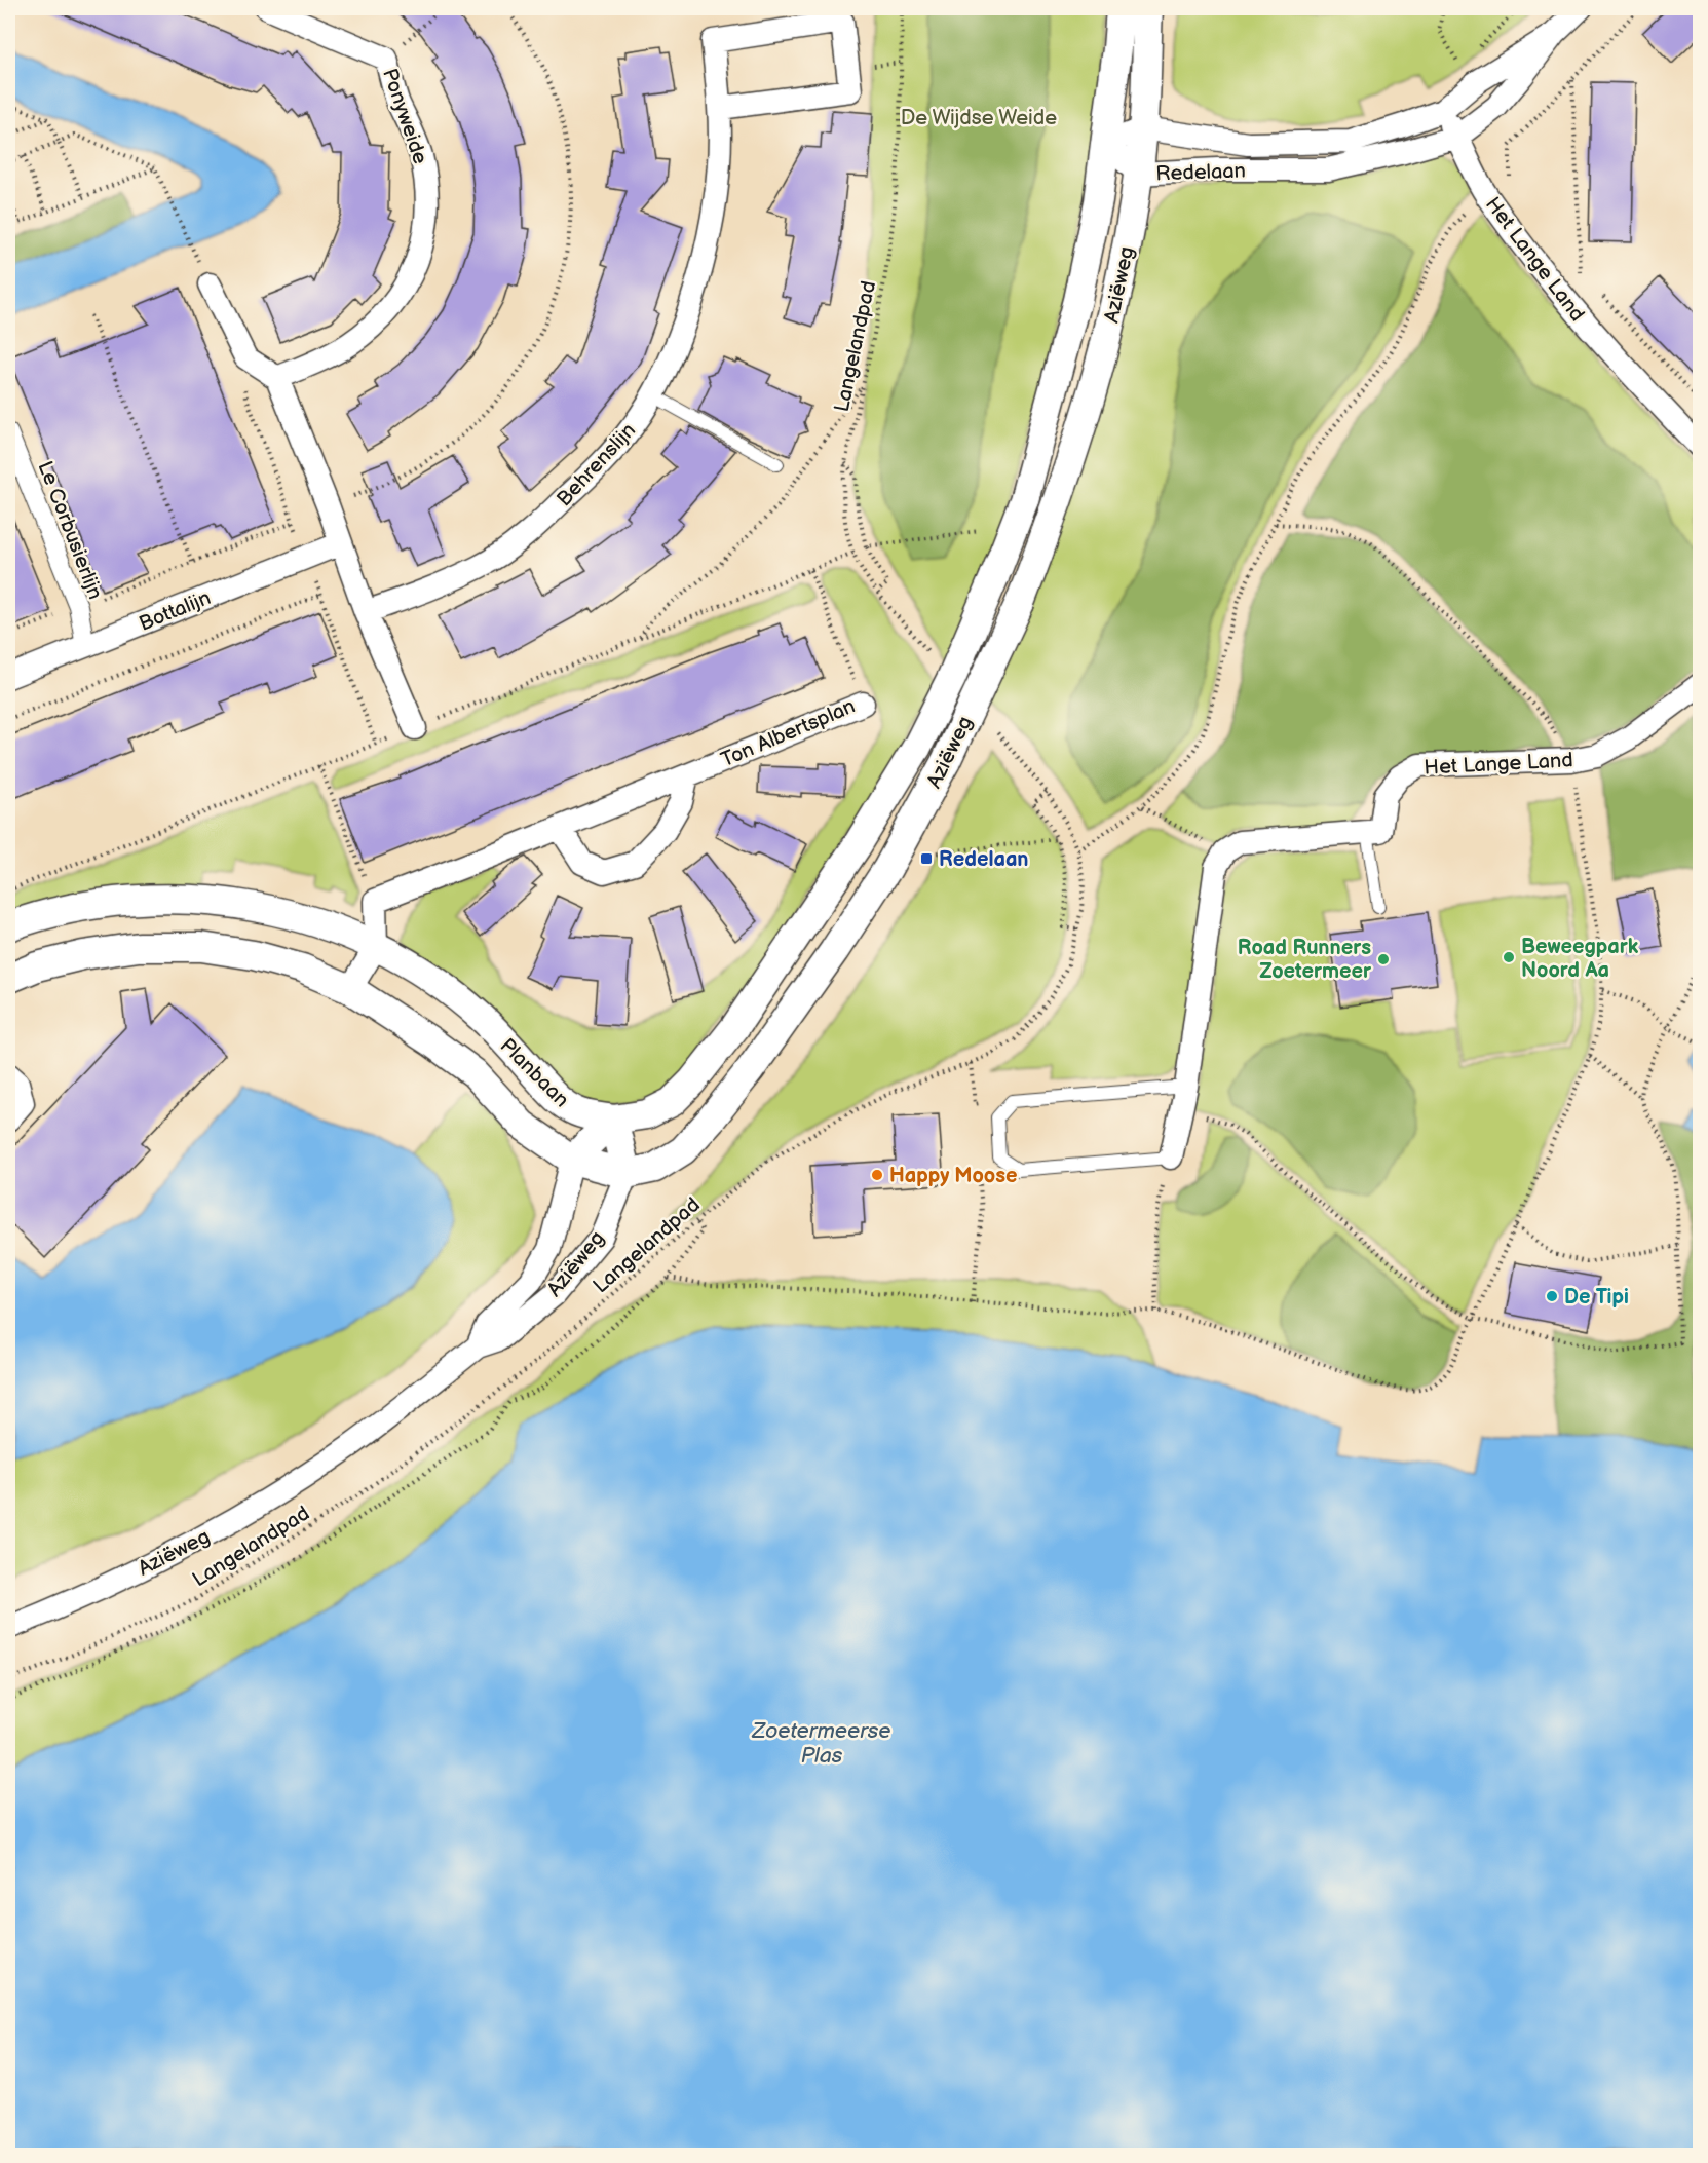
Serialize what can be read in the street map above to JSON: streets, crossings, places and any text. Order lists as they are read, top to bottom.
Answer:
{
  "streets": {
    "street": [
      "Ponyweide",
      "Redelaan",
      "Het Lange Land",
      "Aziëweg",
      "Behrenslijn",
      "Le Corbusierlijn",
      "Bottalijn",
      "Ton Albertsplan",
      "Planbaan"
    ],
    "path": ["Langelandpad"]
  },
  "crossings": [
    ["Redelaan", "Het Lange Land"],
    ["Redelaan", "Aziëweg"],
    ["Aziëweg", "Planbaan"],
    ["Le Corbusierlijn", "Bottalijn"]
  ],
  "water": ["Zoetermeerse Plas"],
  "parks": ["De Wijdse Weide"],
  "places": {
    "transit": ["Redelaan"],
    "other": [
      "Beweegpark Noord Aa",
      "Road Runners Zoetermeer",
      "Happy Moose",
      "De Tipi"
    ]
  }
}
